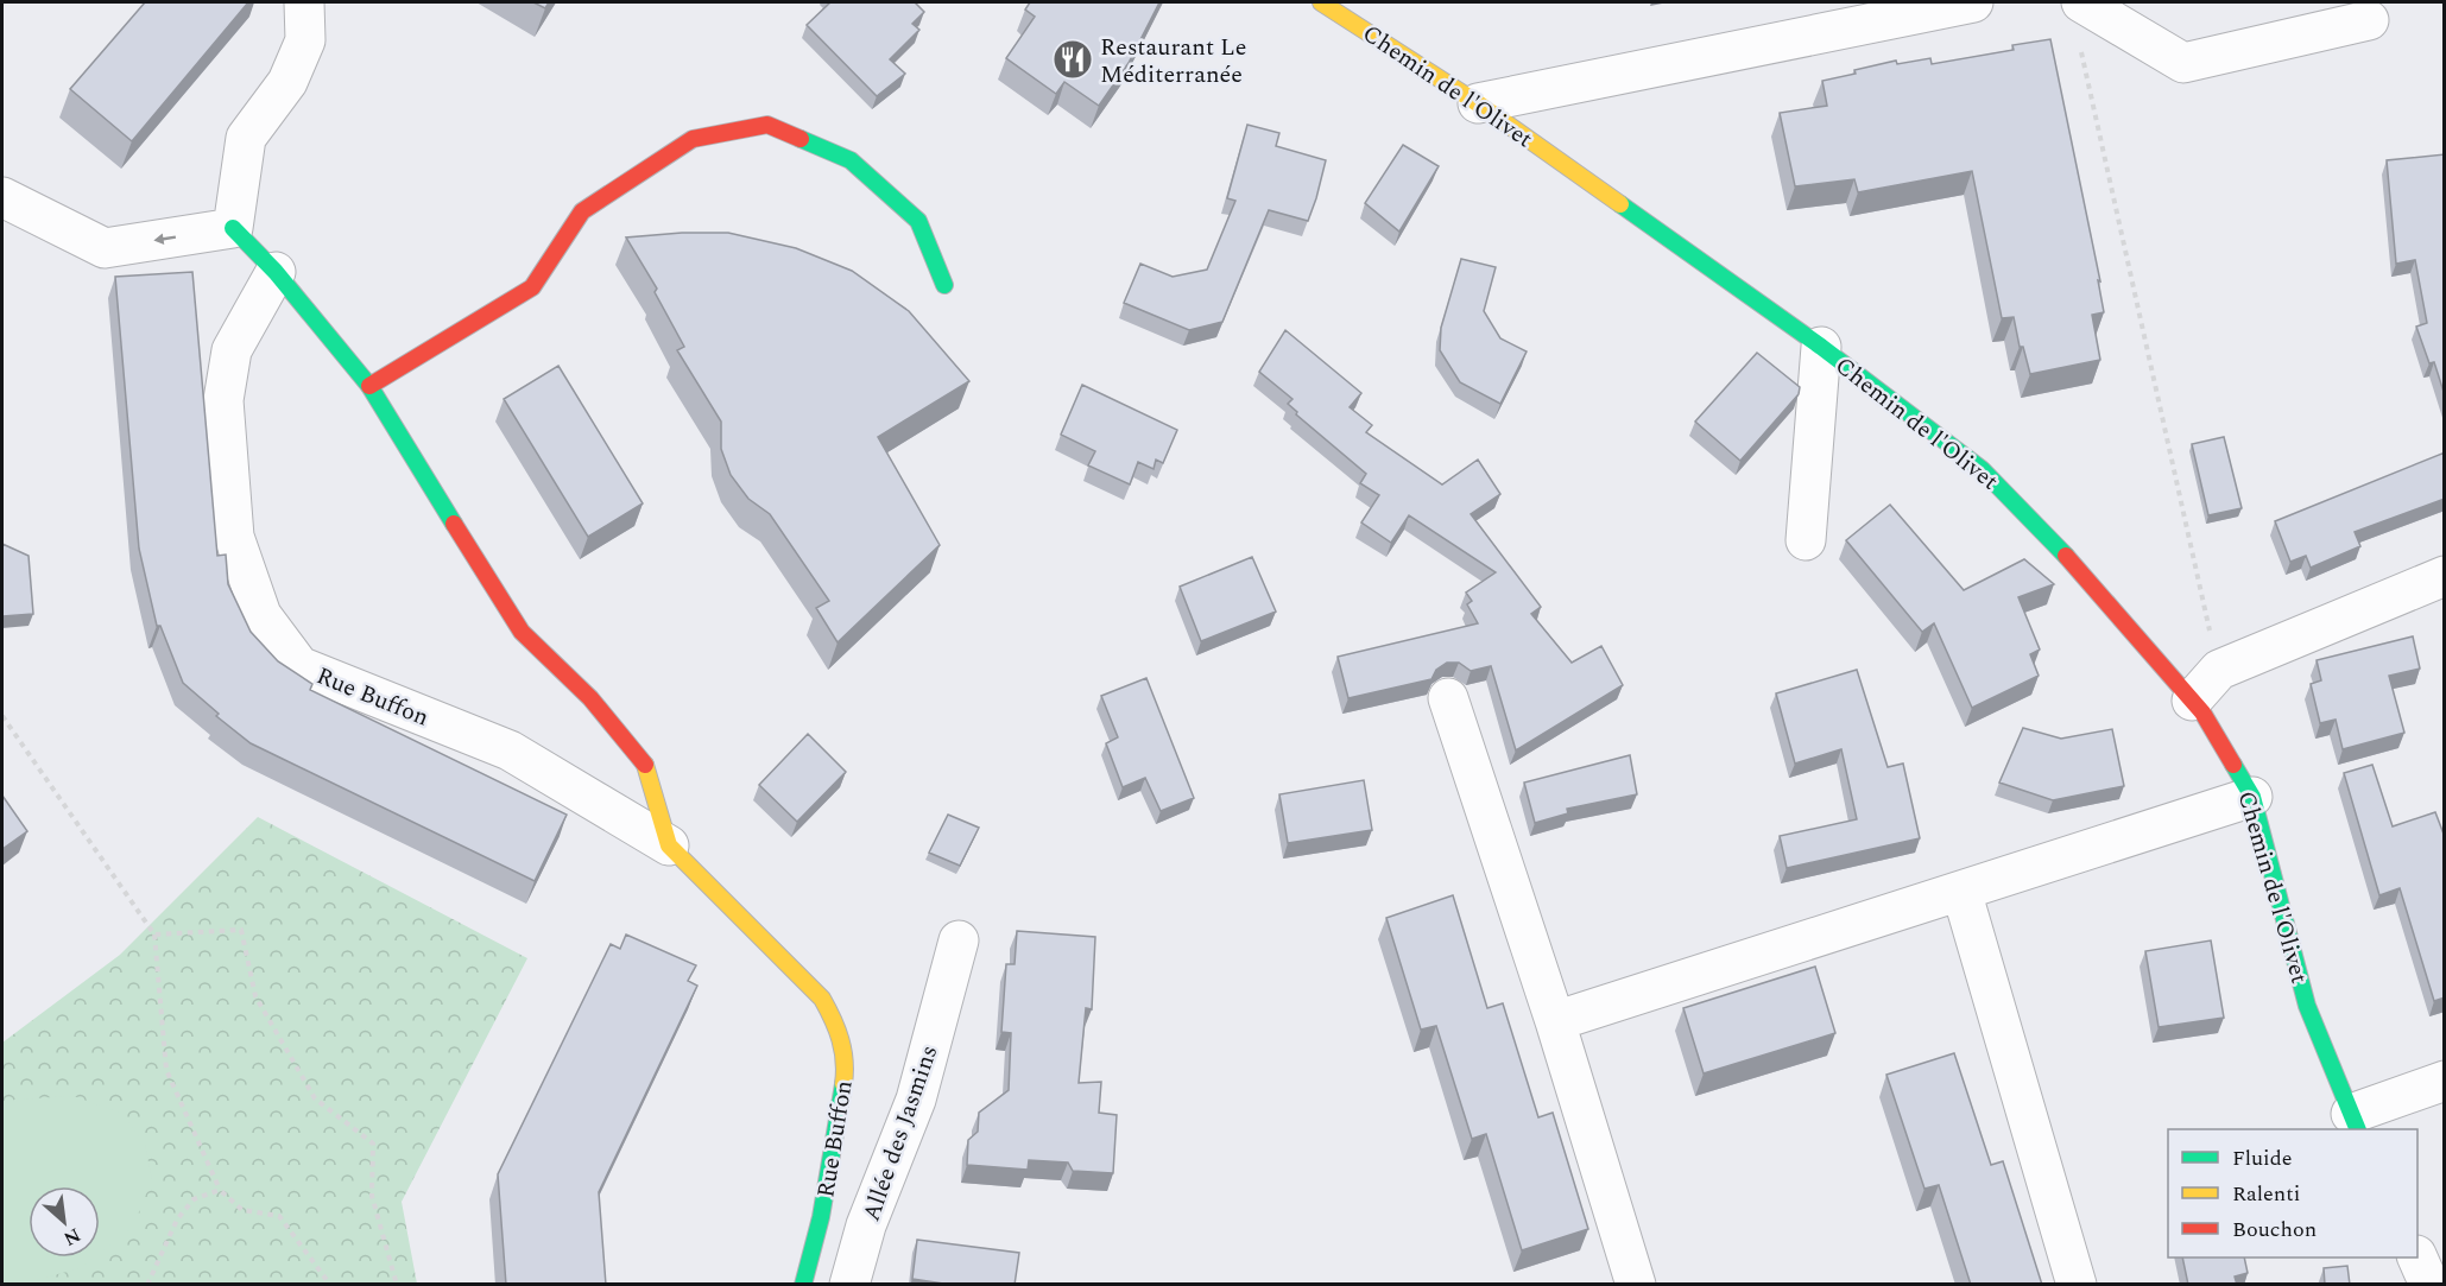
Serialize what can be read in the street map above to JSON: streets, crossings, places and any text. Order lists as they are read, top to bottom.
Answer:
{
  "streets": {
    "street": ["Chemin de l'Olivet", "Rue Buffon", "Allée des Jasmins"]
  },
  "places": {
    "restaurant": ["Restaurant Le Méditerranée"]
  },
  "legend": ["Fluide", "Ralenti", "Bouchon"],
  "north": "bottom right"
}
